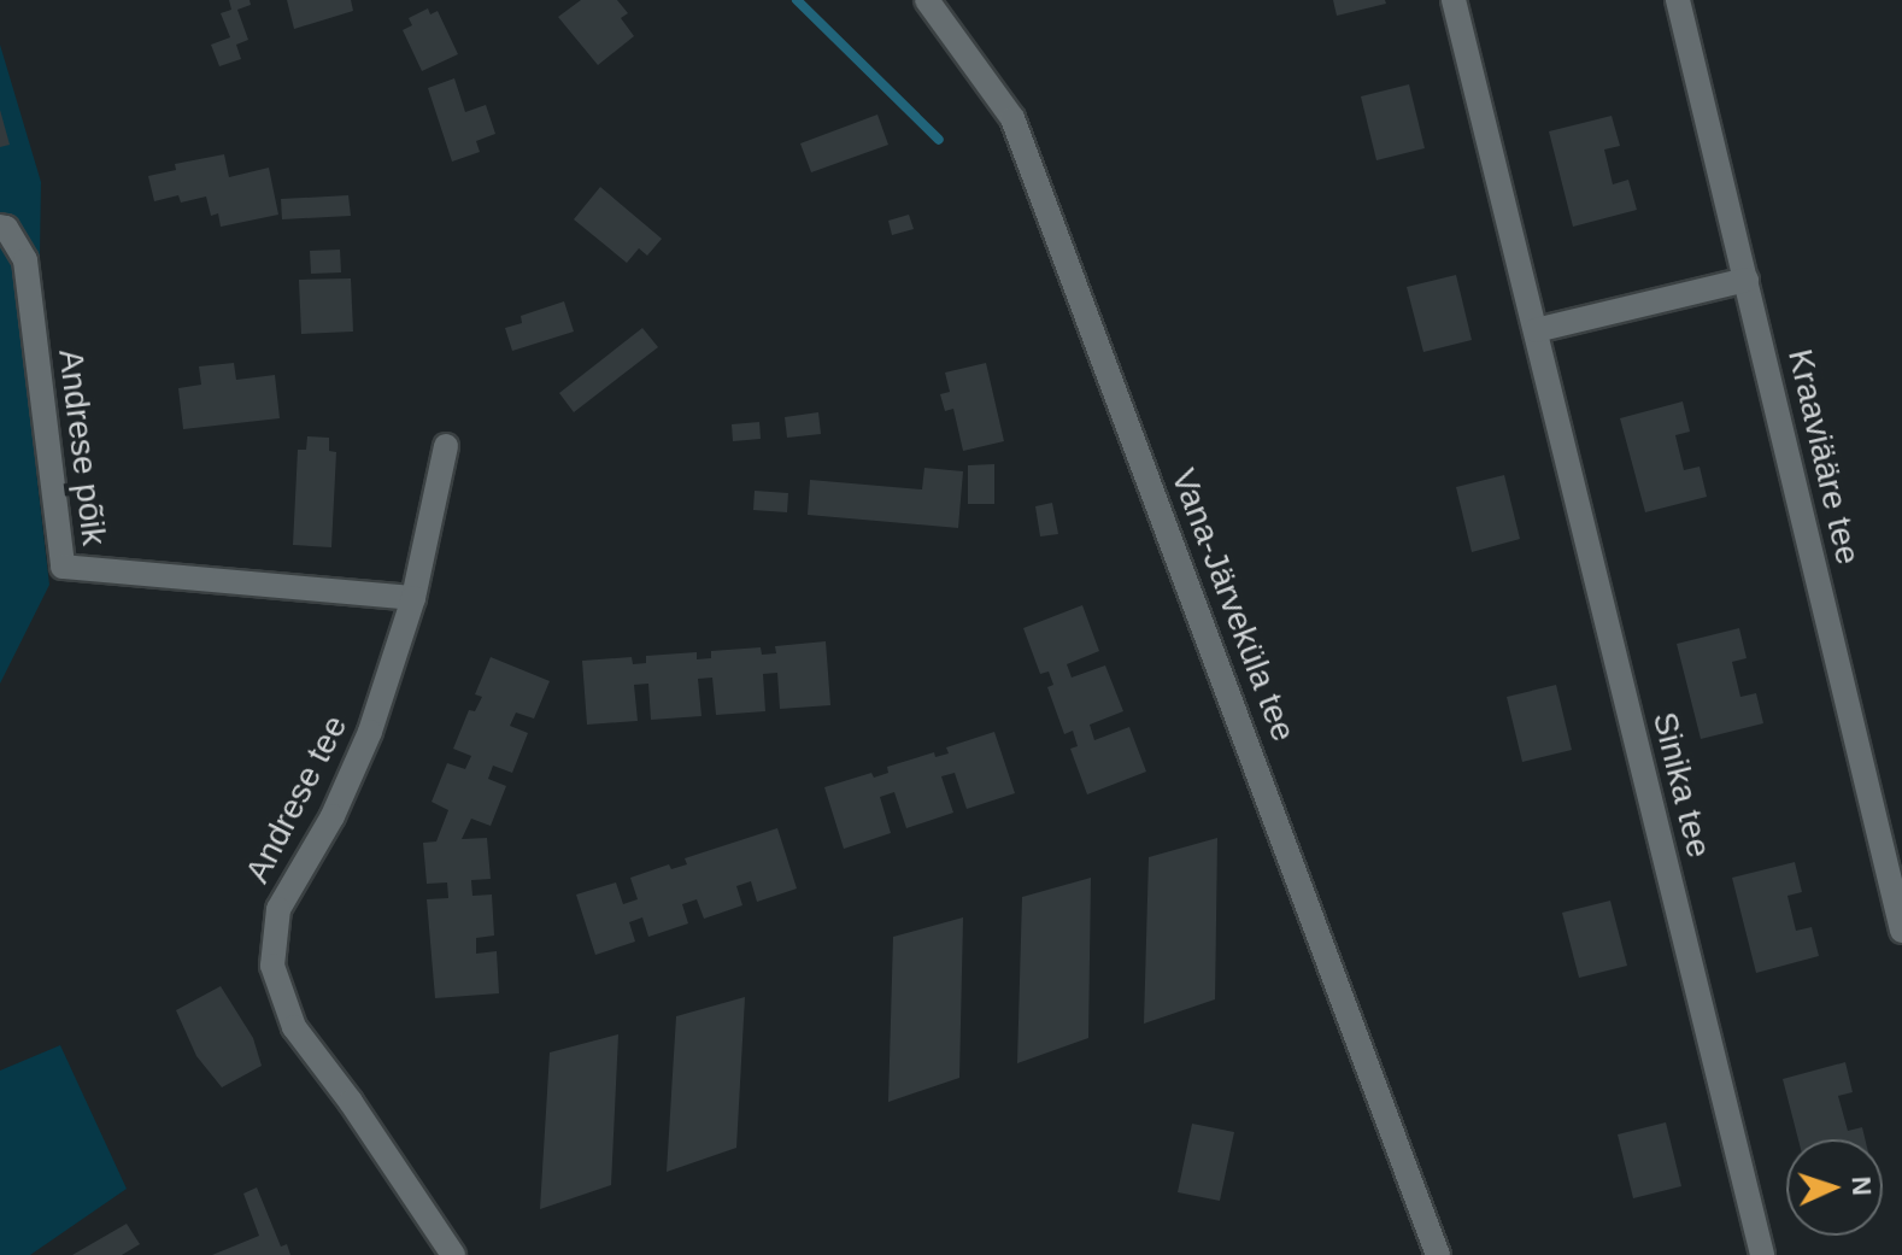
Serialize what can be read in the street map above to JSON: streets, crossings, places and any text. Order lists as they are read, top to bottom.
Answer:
{
  "streets": {
    "street": [
      "Andrese põik",
      "Kraaviääre tee",
      "Vana-Järveküla tee",
      "Sinika tee",
      "Andrese tee"
    ]
  },
  "crossings": [
    ["Andrese põik", "Andrese tee"]
  ],
  "north": "right"
}
